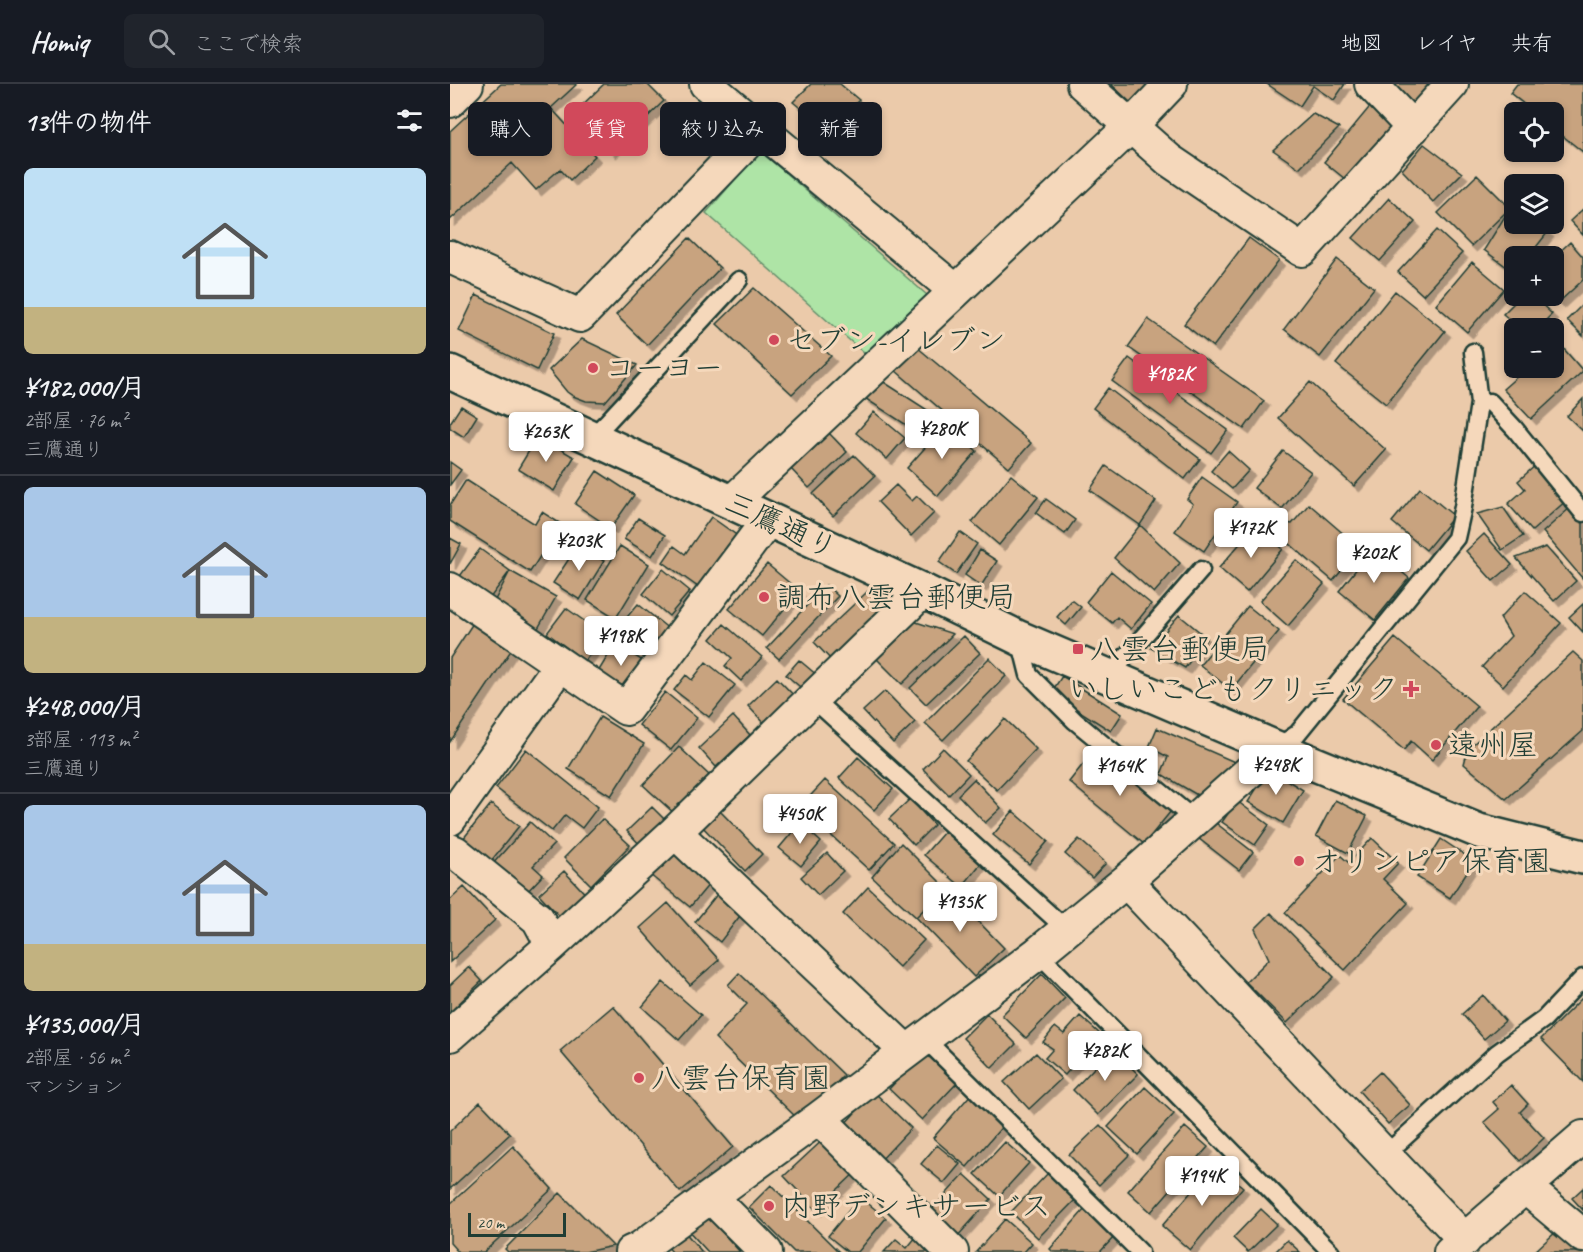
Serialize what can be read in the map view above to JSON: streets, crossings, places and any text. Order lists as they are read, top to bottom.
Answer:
{
  "streets": {
    "main road": ["三鷹通り"]
  },
  "places": {
    "other": [
      "セブン-イレブン",
      "コーヨー",
      "調布八雲台郵便局",
      "遠州屋",
      "オリンピア保育園",
      "八雲台保育園",
      "内野デンキサービス"
    ],
    "transit": ["八雲台郵便局"],
    "health": ["いしいこどもクリニック"]
  },
  "scale_bar": "20 m",
  "page": {
    "header": "Homiq",
    "search": "ここで検索",
    "nav": ["地図", "レイヤ", "共有"],
    "heading": "13件の物件",
    "map_buttons": ["+", "−"],
    "chip": [
      "購入",
      "賃貸",
      "絞り込み",
      "新着"
    ],
    "list": [
      {
        "name": "¥182,000/月",
        "note": "2部屋 · 76 m² · 三鷹通り"
      },
      {
        "name": "¥248,000/月",
        "note": "3部屋 · 113 m² · 三鷹通り"
      },
      {
        "name": "¥135,000/月",
        "note": "2部屋 · 56 m² · マンション"
      }
    ],
    "price": [
      "¥182K",
      "¥280K",
      "¥263K",
      "¥172K",
      "¥203K",
      "¥202K",
      "¥198K",
      "¥248K",
      "¥164K",
      "¥450K",
      "¥135K",
      "¥282K",
      "¥194K"
    ],
    "scale": "20 m"
  }
}
